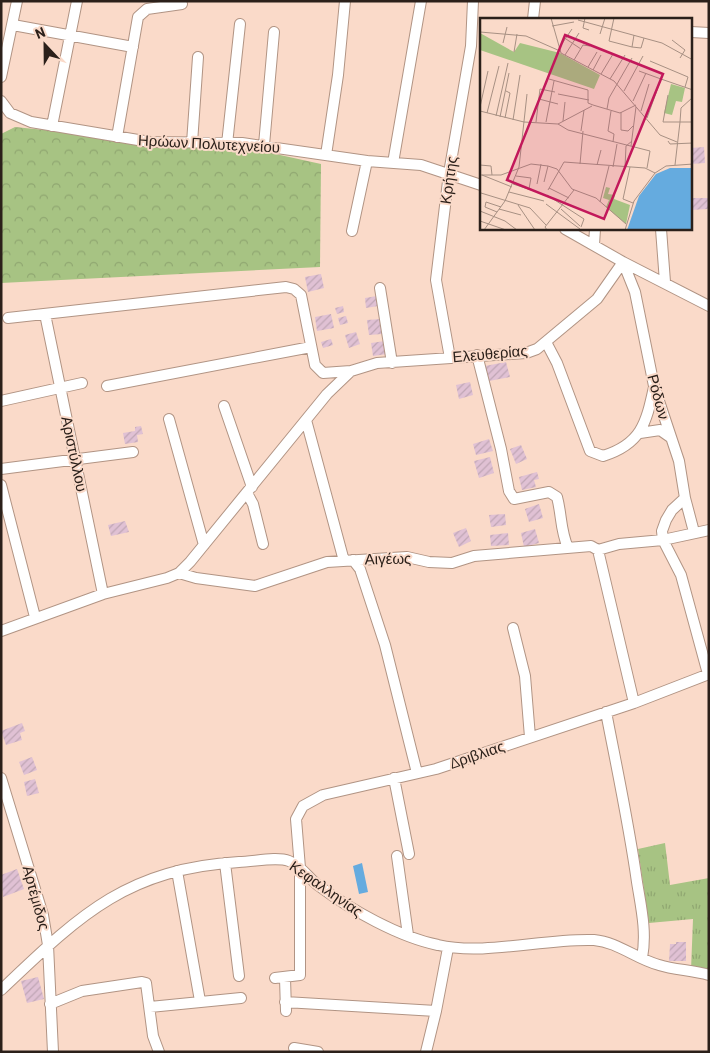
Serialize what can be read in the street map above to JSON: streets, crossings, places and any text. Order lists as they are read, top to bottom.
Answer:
{
  "streets": {
    "street": [
      "Ηρώων Πολυτεχνείου",
      "Κρήτης",
      "Ελευθερίας",
      "Ρόδων",
      "Αριστύλλου",
      "Αιγέως",
      "Δριβλιας",
      "Κεφαλληνίας",
      "Αρτέμιδος"
    ]
  },
  "crossings": [
    ["Ηρώων Πολυτεχνείου", "Κρήτης"],
    ["Κρήτης", "Ελευθερίας"],
    ["Ελευθερίας", "Ρόδων"],
    ["Ελευθερίας", "Αριστύλλου"],
    ["Δριβλιας", "Κεφαλληνίας"],
    ["Κεφαλληνίας", "Αρτέμιδος"]
  ],
  "north": "top"
}
